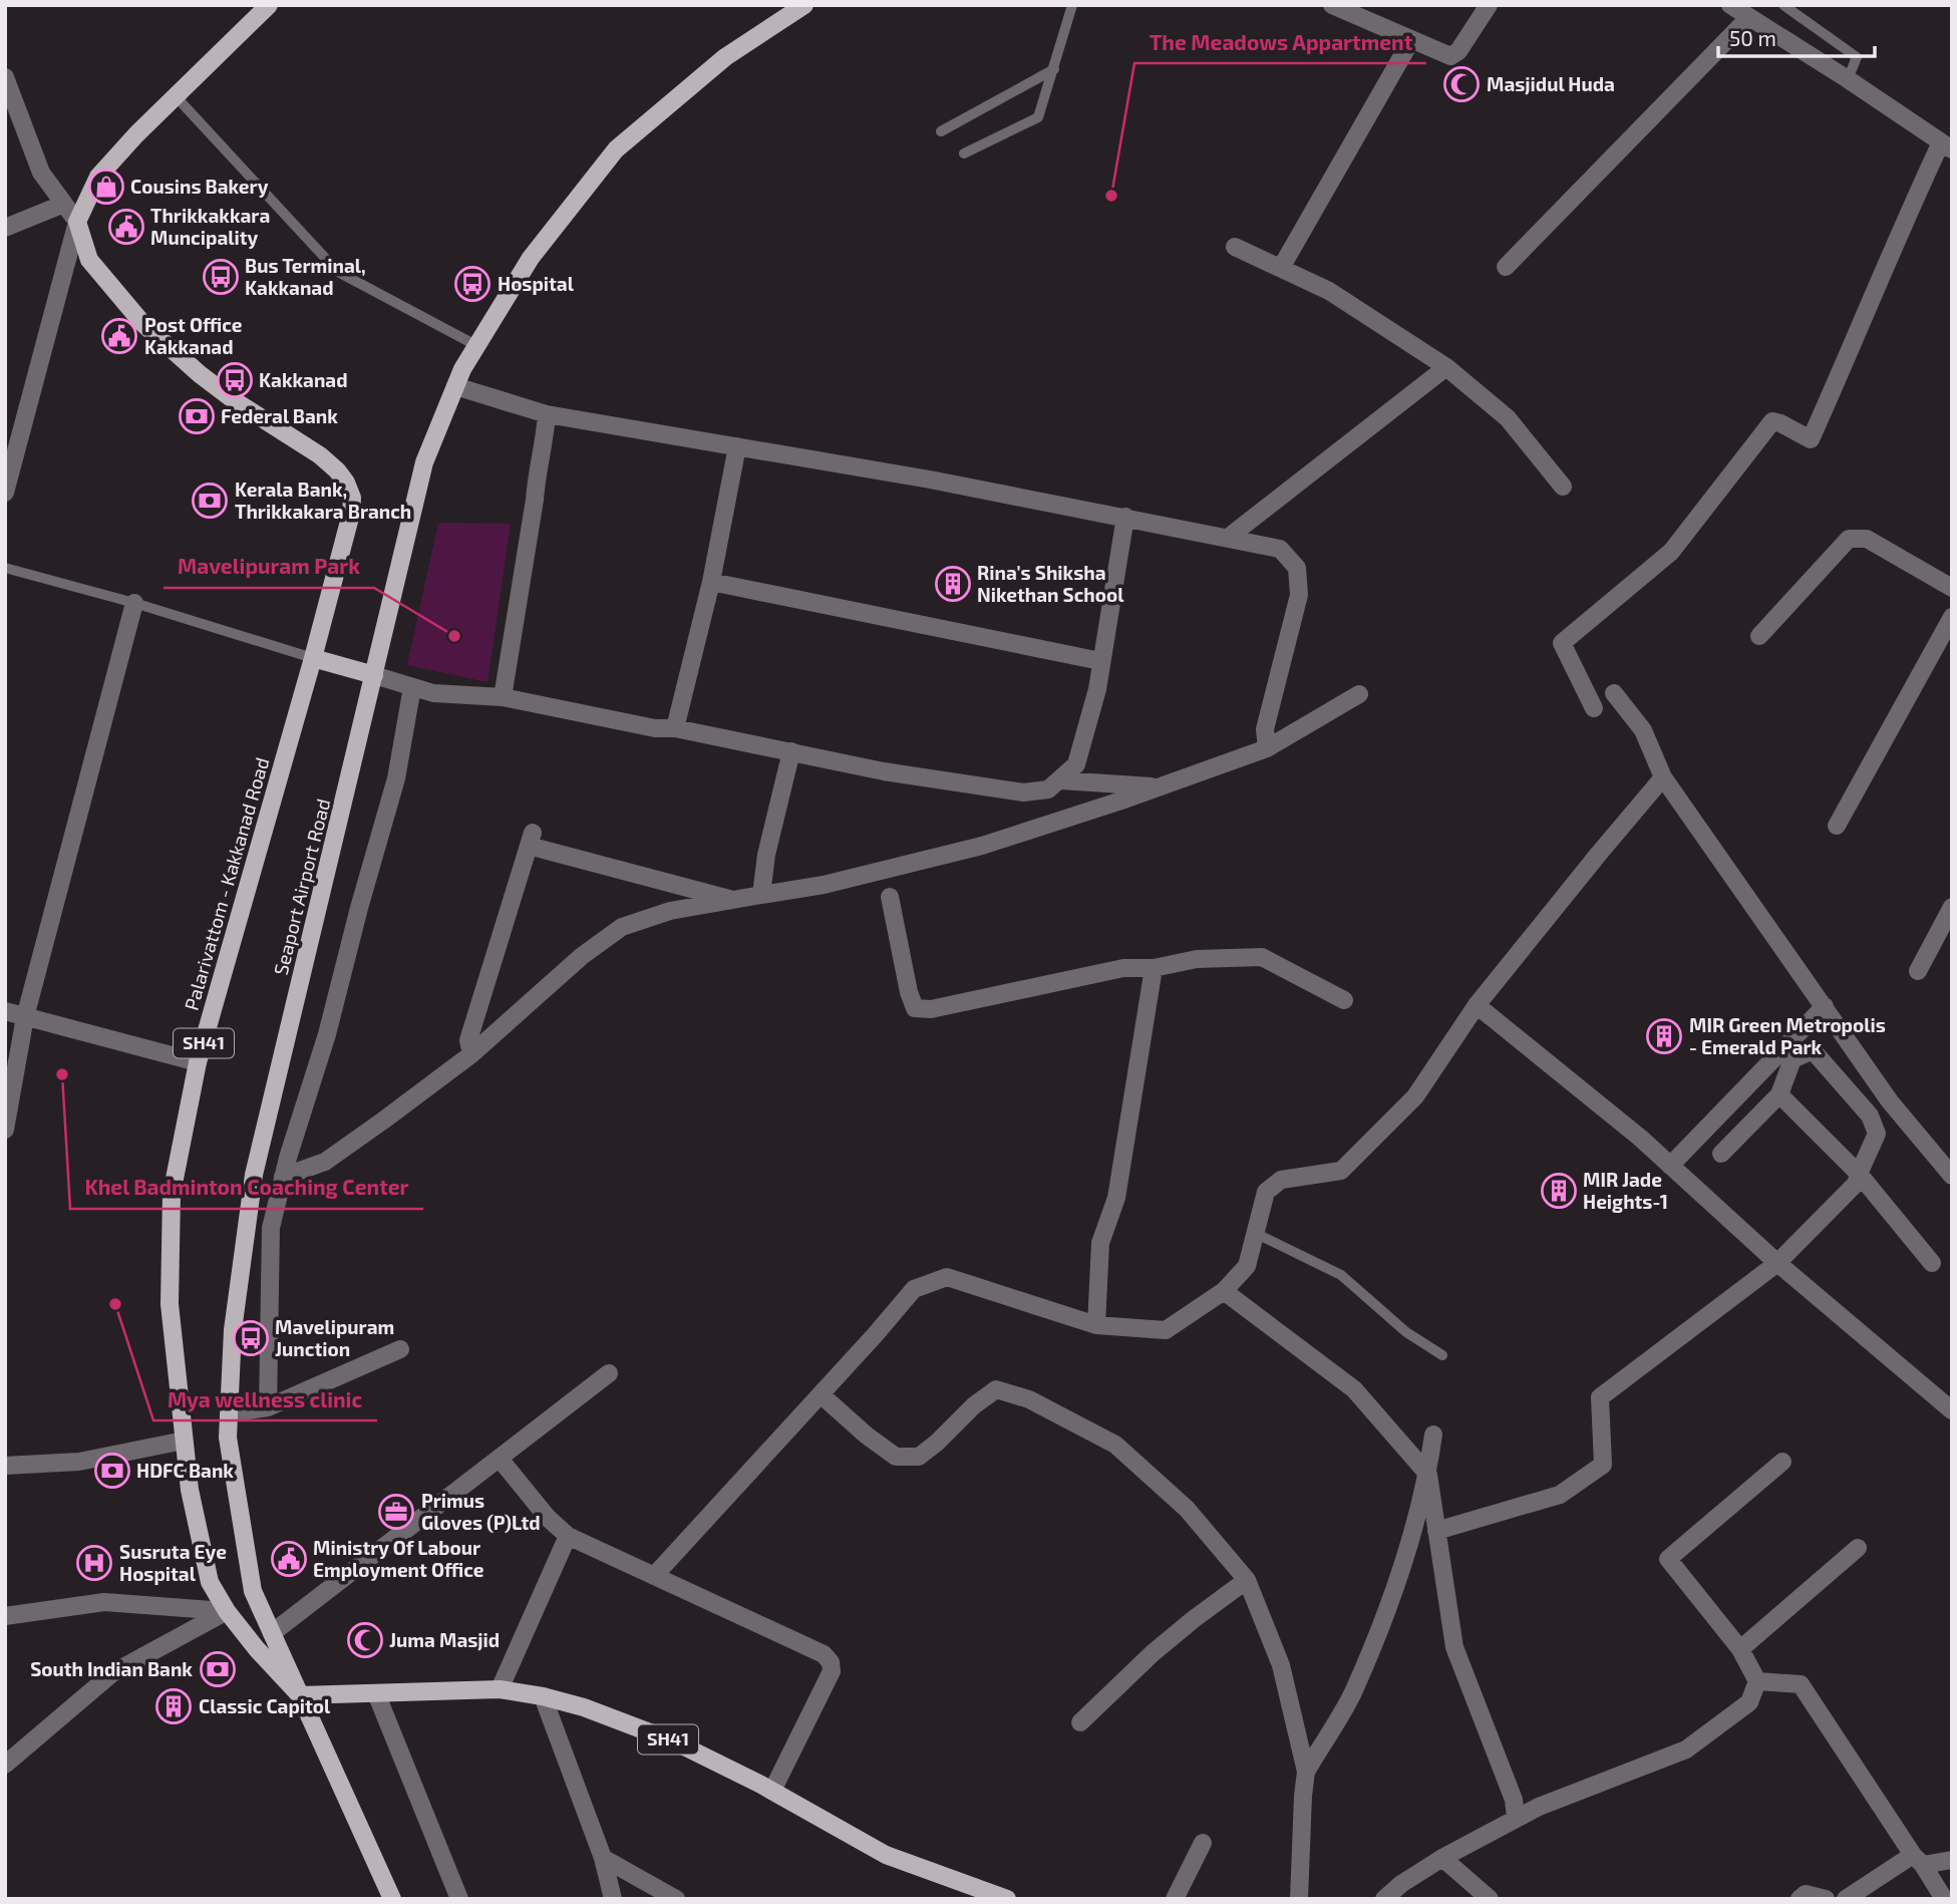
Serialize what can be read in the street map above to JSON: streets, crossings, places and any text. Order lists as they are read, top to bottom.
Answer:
{
  "streets": {
    "main road": ["Palarivattom - Kakkanad Road", "Seaport Airport Road", "SH41"]
  },
  "crossings": [
    ["Palarivattom - Kakkanad Road", "Seaport Airport Road"],
    ["Palarivattom - Kakkanad Road", "SH41"],
    ["Seaport Airport Road", "SH41"]
  ],
  "places": {
    "mosque": ["Masjidul Huda", "Juma Masjid"],
    "shop": ["Cousins Bakery"],
    "other": [
      "The Meadows Appartment",
      "Mavelipuram Park",
      "Khel Badminton Coaching Center",
      "Mya wellness clinic"
    ],
    "public building": ["Thrikkakkara Muncipality", "Post Office Kakkanad", "Ministry Of Labour Employment Office"],
    "bus stop": [
      "Bus Terminal, Kakkanad",
      "Hospital",
      "Kakkanad",
      "Mavelipuram Junction"
    ],
    "bank": [
      "Federal Bank",
      "Kerala Bank, Thrikkakara Branch",
      "HDFC Bank",
      "South Indian Bank"
    ],
    "building": [
      "Rina's Shiksha Nikethan School",
      "MIR Green Metropolis - Emerald Park",
      "MIR Jade Heights-1",
      "Classic Capitol"
    ],
    "office": ["Primus Gloves (P)Ltd"],
    "hospital": ["Susruta Eye Hospital"]
  },
  "scale_bar": "50 m"
}
